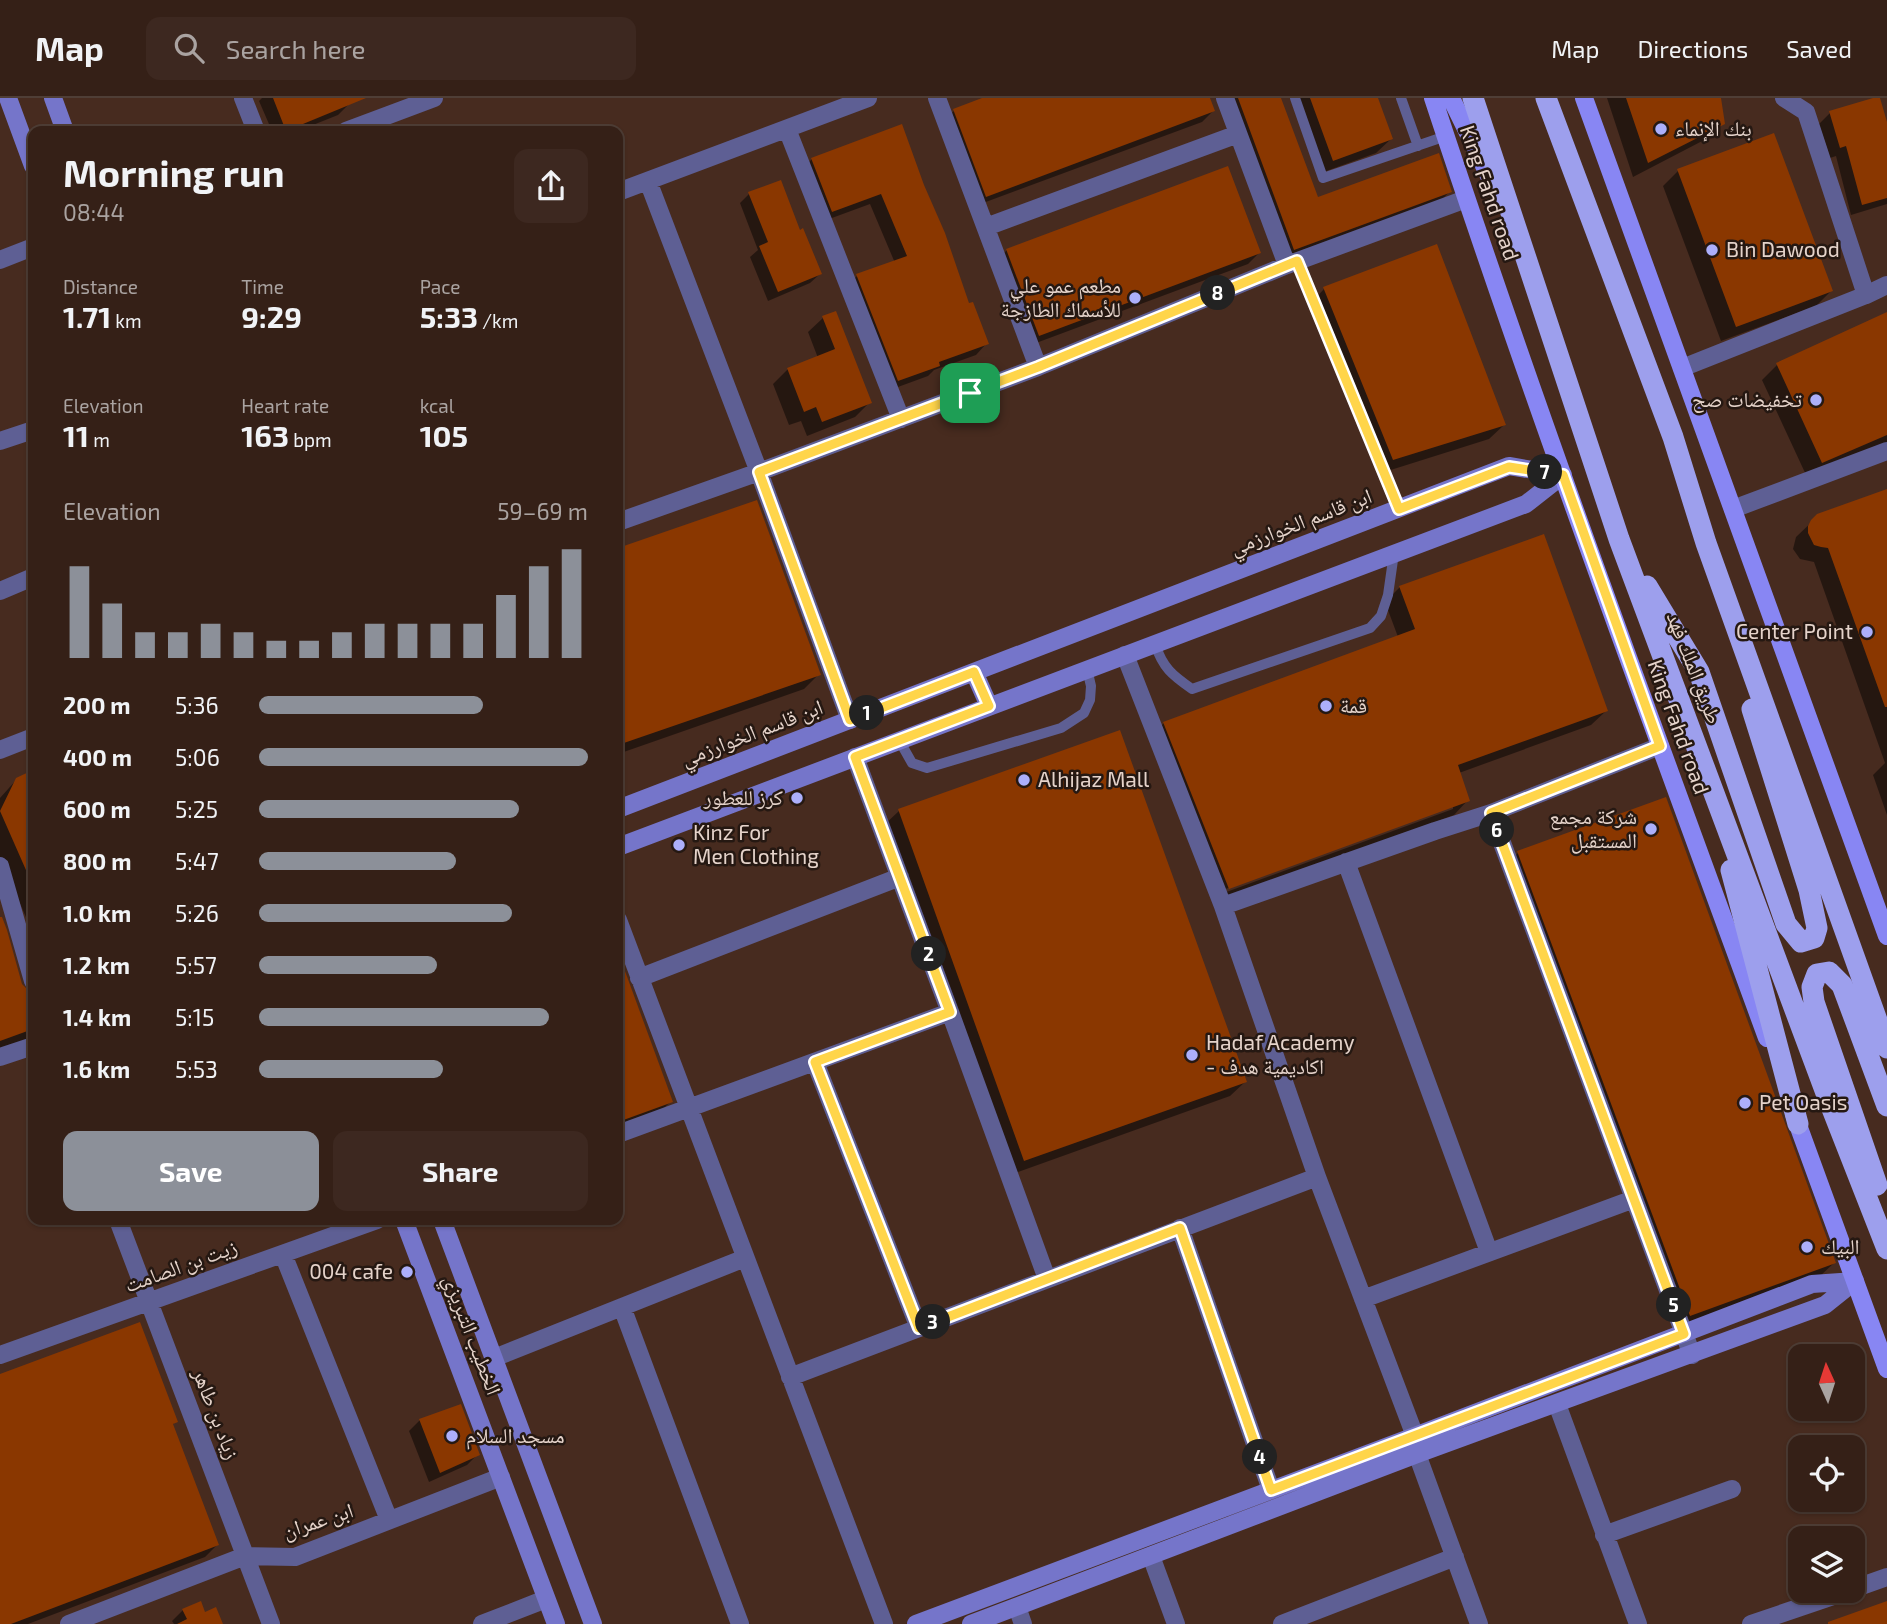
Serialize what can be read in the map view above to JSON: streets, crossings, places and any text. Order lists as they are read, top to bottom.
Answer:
{
  "streets": {
    "highway": ["طريق الملك فهد"],
    "main road": ["King Fahd road"],
    "street": [
      "ابن قاسم الخوارزمي",
      "زيت بن الصامت",
      "الخطيب التبريزي",
      "زياد بن طاهر",
      "ابن عمران"
    ]
  },
  "crossings": [
    ["King Fahd road", "ابن قاسم الخوارزمي"],
    ["زيت بن الصامت", "زياد بن طاهر"],
    ["الخطيب التبريزي", "ابن عمران"],
    ["زياد بن طاهر", "ابن عمران"]
  ],
  "places": [
    "بنك الإنماء",
    "Bin Dawood",
    "مطعم عمو علي للأسماك الطازجة",
    "تخفيضات صح",
    "Center Point",
    "قمة",
    "Alhijaz Mall",
    "كرز للعطور",
    "شركة مجمع المستقبل",
    "Kinz For Men Clothing",
    "Hadaf Academy - اكاديمية هدف",
    "Pet Oasis",
    "البيك",
    "004 cafe",
    "مسجد السلام"
  ],
  "north": "top",
  "page": {
    "header": "Map",
    "search": "Search here",
    "nav": ["Map", "Directions", "Saved"],
    "heading": ["Morning run", "08:44"],
    "stats": [
      ["Distance", "1.71 km"],
      ["Time", "9:29"],
      ["Pace", "5:33 /km"],
      ["Elevation", "11 m"],
      ["Heart rate", "163 bpm"],
      ["kcal", "105"]
    ],
    "pins": [
      "8",
      "7",
      "1",
      "6",
      "2",
      "5",
      "3",
      "4"
    ],
    "chart": ["Elevation", "59–69 m"],
    "list": [
      {
        "name": "200 m",
        "note": "5:36"
      },
      {
        "name": "400 m",
        "note": "5:06"
      },
      {
        "name": "600 m",
        "note": "5:25"
      },
      {
        "name": "800 m",
        "note": "5:47"
      },
      {
        "name": "1.0 km",
        "note": "5:26"
      },
      {
        "name": "1.2 km",
        "note": "5:57"
      },
      {
        "name": "1.4 km",
        "note": "5:15"
      },
      {
        "name": "1.6 km",
        "note": "5:53"
      }
    ],
    "buttons": ["Save", "Share"]
  }
}
